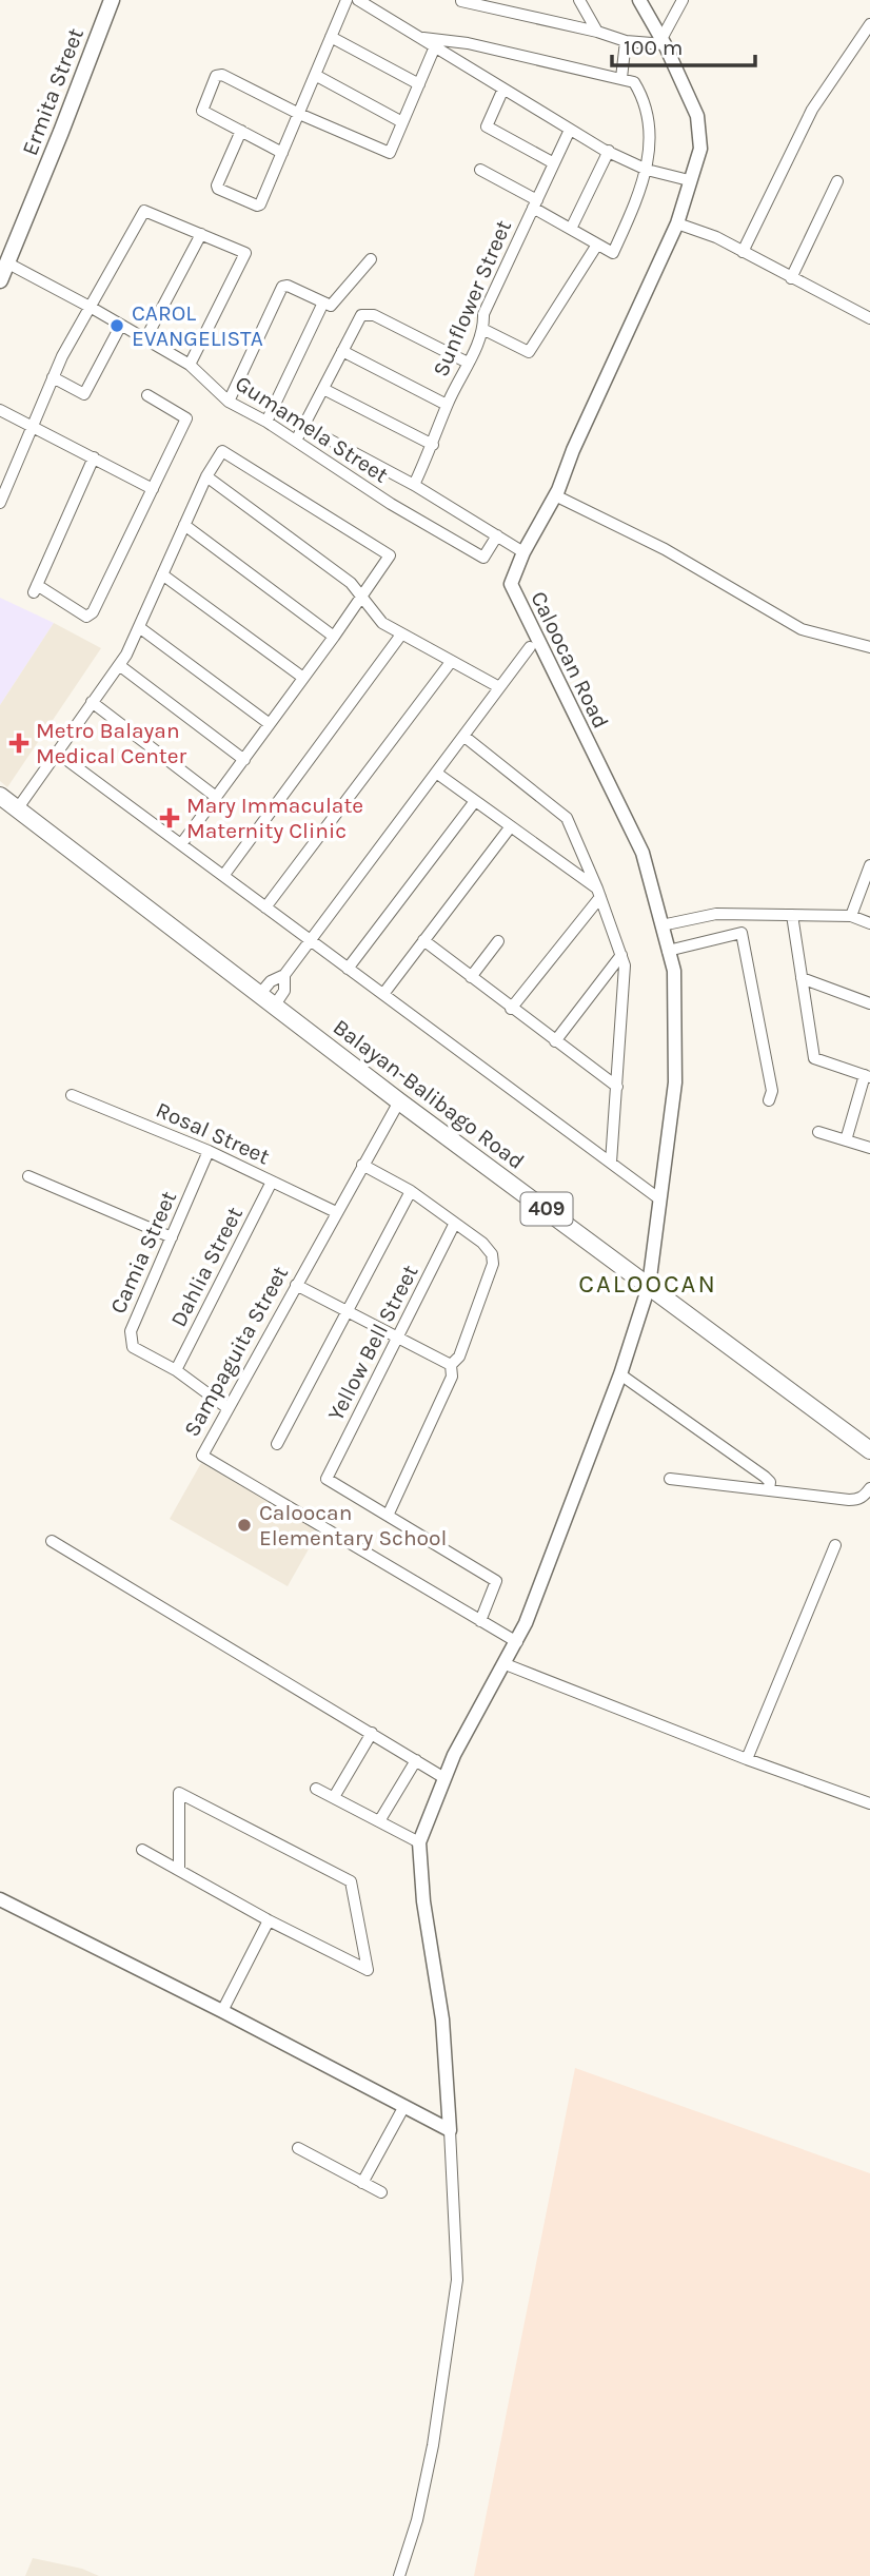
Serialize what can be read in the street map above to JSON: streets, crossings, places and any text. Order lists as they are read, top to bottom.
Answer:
{
  "streets": {
    "main road": ["Ermita Street", "Balayan-Balibago Road", "409"],
    "street": [
      "Sunflower Street",
      "Gumamela Street",
      "Caloocan Road",
      "Rosal Street",
      "Camia Street",
      "Dahlia Street",
      "Yellow Bell Street",
      "Sampaguita Street"
    ]
  },
  "crossings": [
    ["Ermita Street", "Gumamela Street"],
    ["Caloocan Road", "Balayan-Balibago Road"],
    ["Caloocan Road", "Sampaguita Street"],
    ["Balayan-Balibago Road", "Sampaguita Street"],
    ["Rosal Street", "Camia Street"],
    ["Rosal Street", "Dahlia Street"],
    ["Rosal Street", "Sampaguita Street"],
    ["Camia Street", "Dahlia Street"],
    ["Camia Street", "Sampaguita Street"]
  ],
  "districts": ["CALOOCAN"],
  "places": {
    "other": ["CAROL EVANGELISTA", "Caloocan Elementary School"],
    "health": ["Metro Balayan Medical Center", "Mary Immaculate Maternity Clinic"]
  },
  "scale_bar": "100 m"
}
